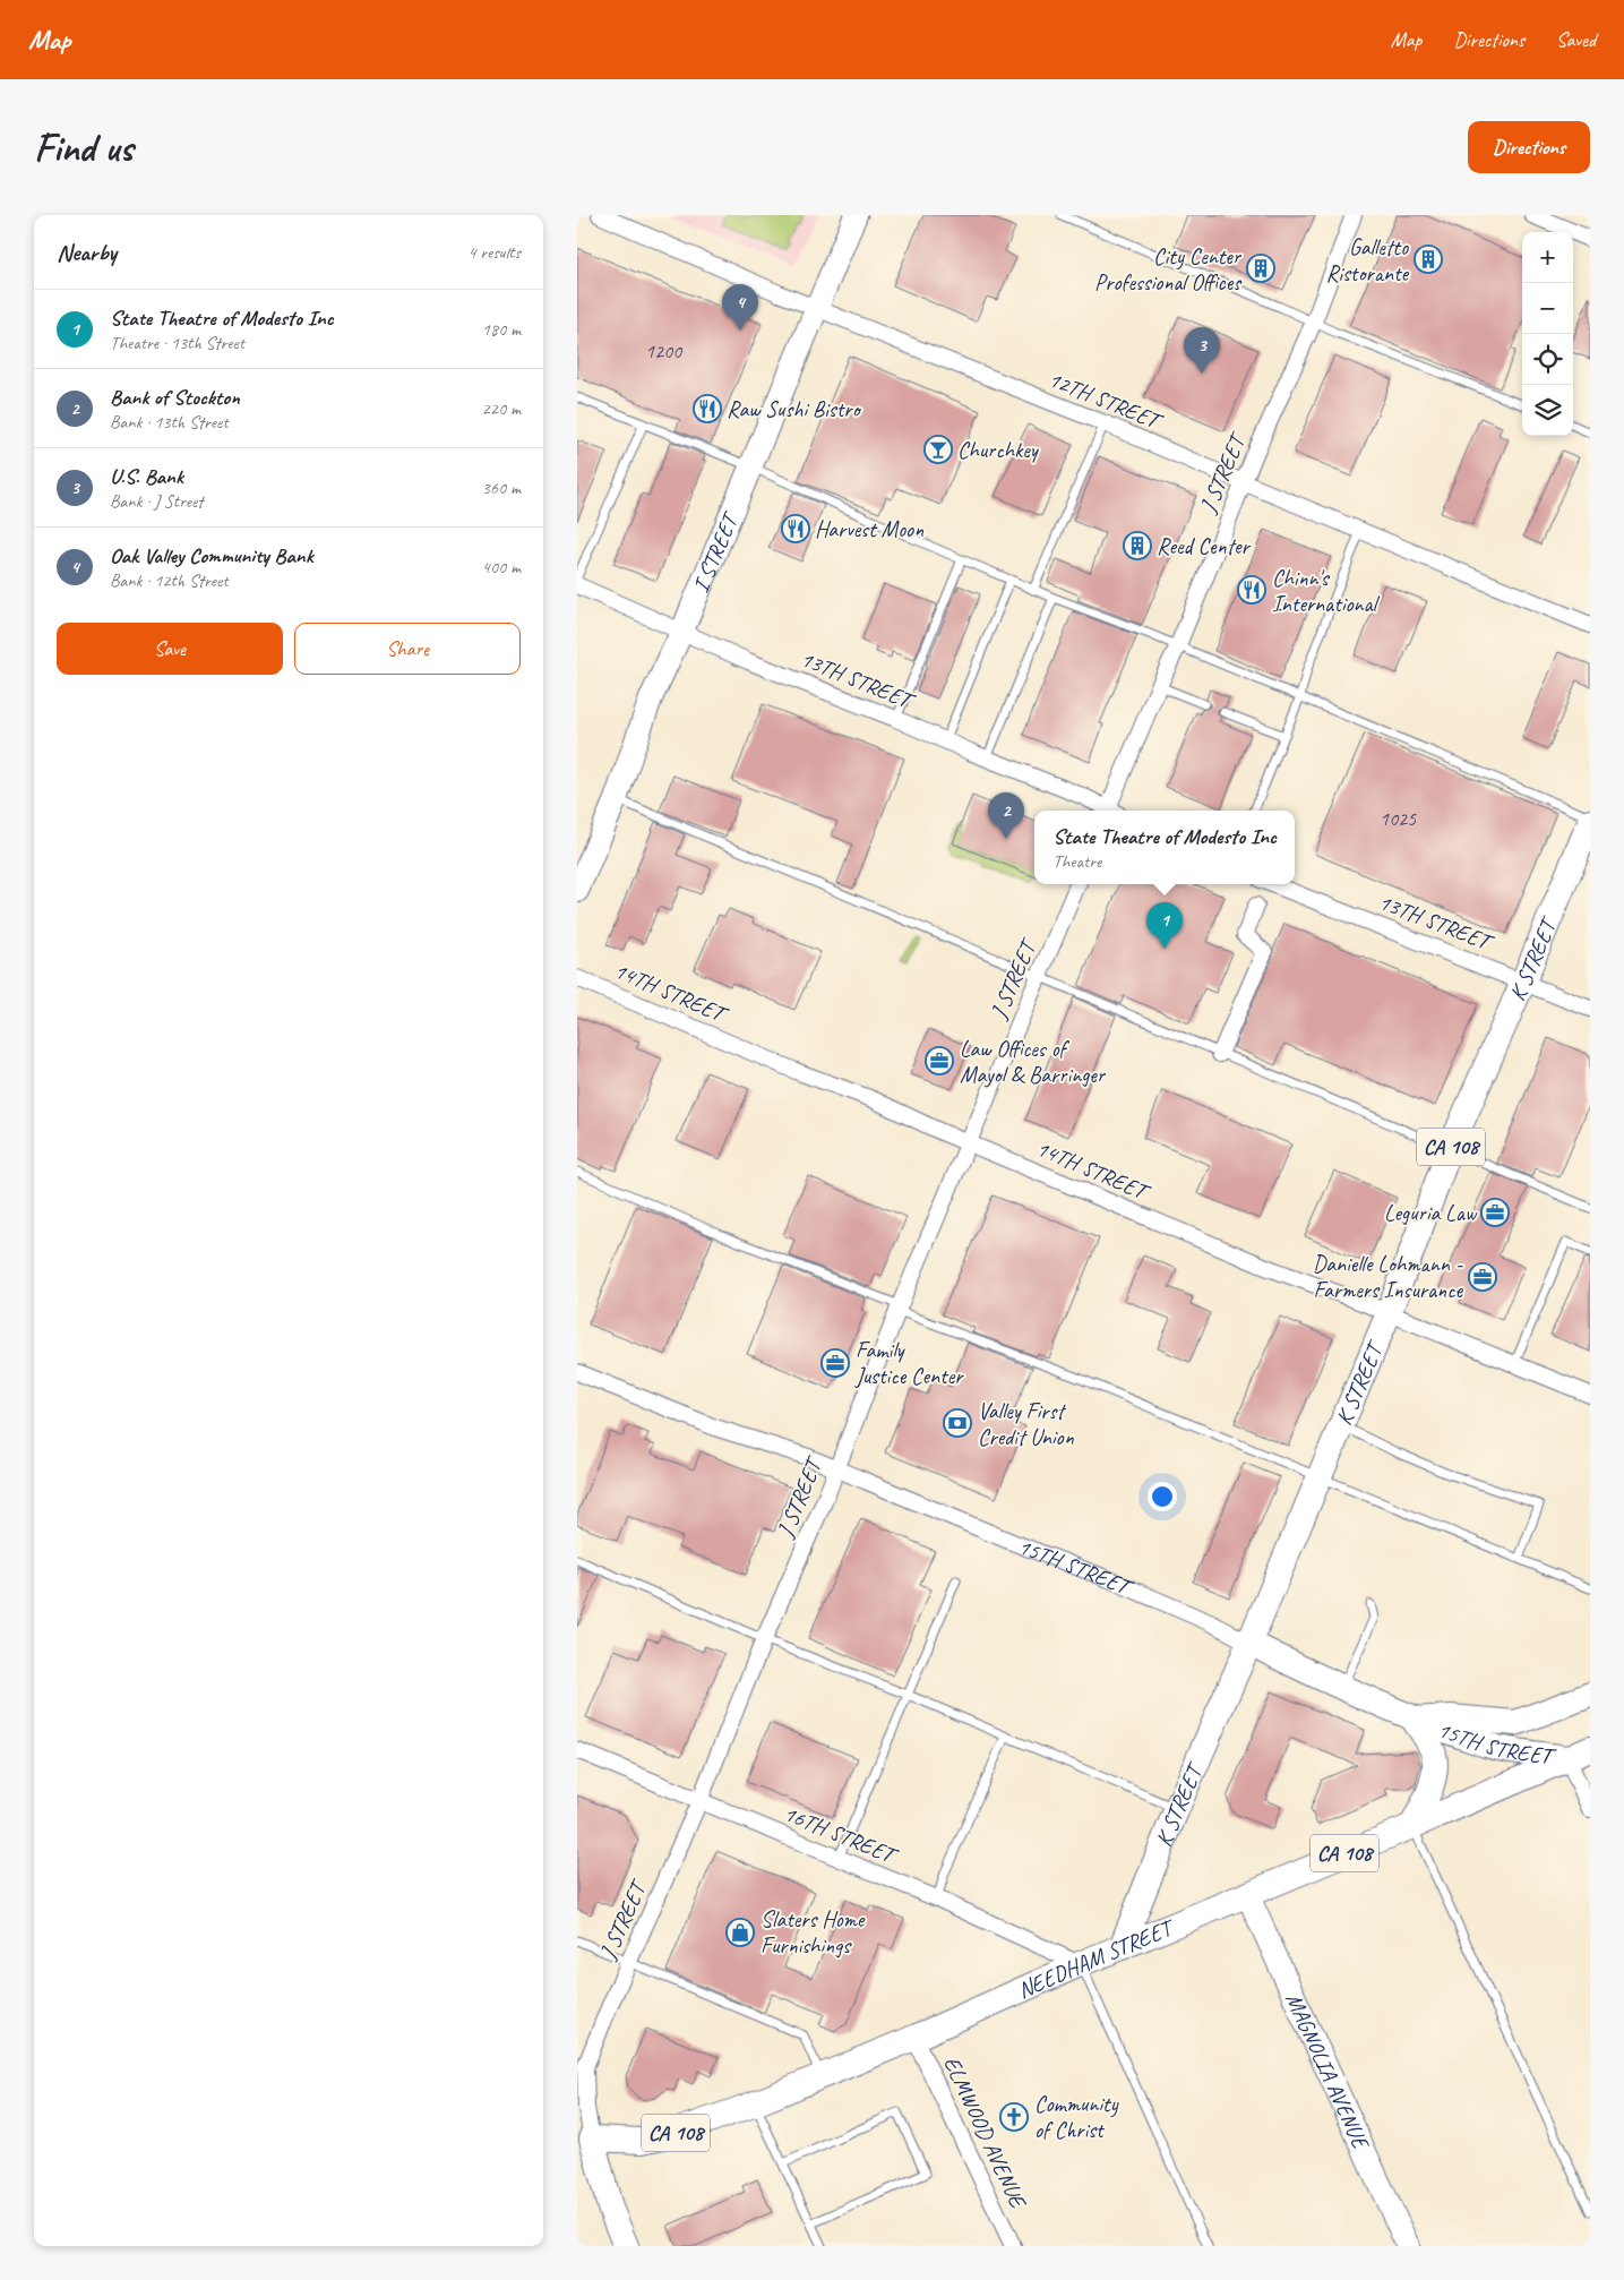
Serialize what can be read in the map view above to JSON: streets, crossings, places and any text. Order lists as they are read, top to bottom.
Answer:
{
  "streets": {
    "main road": [
      "K STREET",
      "CA 108",
      "15TH STREET",
      "NEEDHAM STREET"
    ],
    "street": [
      "12TH STREET",
      "J STREET",
      "I STREET",
      "13TH STREET",
      "14TH STREET",
      "16TH STREET",
      "MAGNOLIA AVENUE",
      "ELMWOOD AVENUE"
    ]
  },
  "crossings": [
    ["12TH STREET", "J STREET"],
    ["12TH STREET", "I STREET"],
    ["J STREET", "14TH STREET"],
    ["J STREET", "15TH STREET"],
    ["J STREET", "16TH STREET"],
    ["J STREET", "NEEDHAM STREET"],
    ["I STREET", "13TH STREET"],
    ["13TH STREET", "K STREET"],
    ["K STREET", "14TH STREET"],
    ["K STREET", "15TH STREET"],
    ["K STREET", "NEEDHAM STREET"],
    ["15TH STREET", "NEEDHAM STREET"],
    ["16TH STREET", "NEEDHAM STREET"],
    ["NEEDHAM STREET", "MAGNOLIA AVENUE"],
    ["NEEDHAM STREET", "ELMWOOD AVENUE"]
  ],
  "places": {
    "building": ["Galletto Ristorante", "City Center Professional Offices", "Reed Center"],
    "restaurant": ["Raw Sushi Bistro", "Harvest Moon", "Chinn's International"],
    "bar": ["Churchkey"],
    "office": [
      "Law Offices of Mayol & Barringer",
      "Leguria Law",
      "Danielle Lohmann - Farmers Insurance",
      "Family Justice Center"
    ],
    "bank": ["Valley First Credit Union"],
    "shop": ["Slaters Home Furnishings"],
    "church": ["Community of Christ"]
  },
  "house_numbers": ["1200", "1025"],
  "page": {
    "header": "Map",
    "nav": ["Map", "Directions", "Saved"],
    "buttons": [
      "Directions",
      ["Save", "Share"]
    ],
    "title": "Find us",
    "heading": ["Nearby", "4 results"],
    "map_buttons": ["+", "−"],
    "pins": [
      "4",
      "3",
      "2",
      "1"
    ],
    "list": [
      {
        "mark": "1",
        "name": "State Theatre of Modesto Inc",
        "note": "Theatre · 13th Street",
        "value": "180 m"
      },
      {
        "mark": "2",
        "name": "Bank of Stockton",
        "note": "Bank · 13th Street",
        "value": "220 m"
      },
      {
        "mark": "3",
        "name": "U.S. Bank",
        "note": "Bank · J Street",
        "value": "360 m"
      },
      {
        "mark": "4",
        "name": "Oak Valley Community Bank",
        "note": "Bank · 12th Street",
        "value": "400 m"
      }
    ],
    "popup": ["State Theatre of Modesto Inc", "Theatre"]
  }
}
